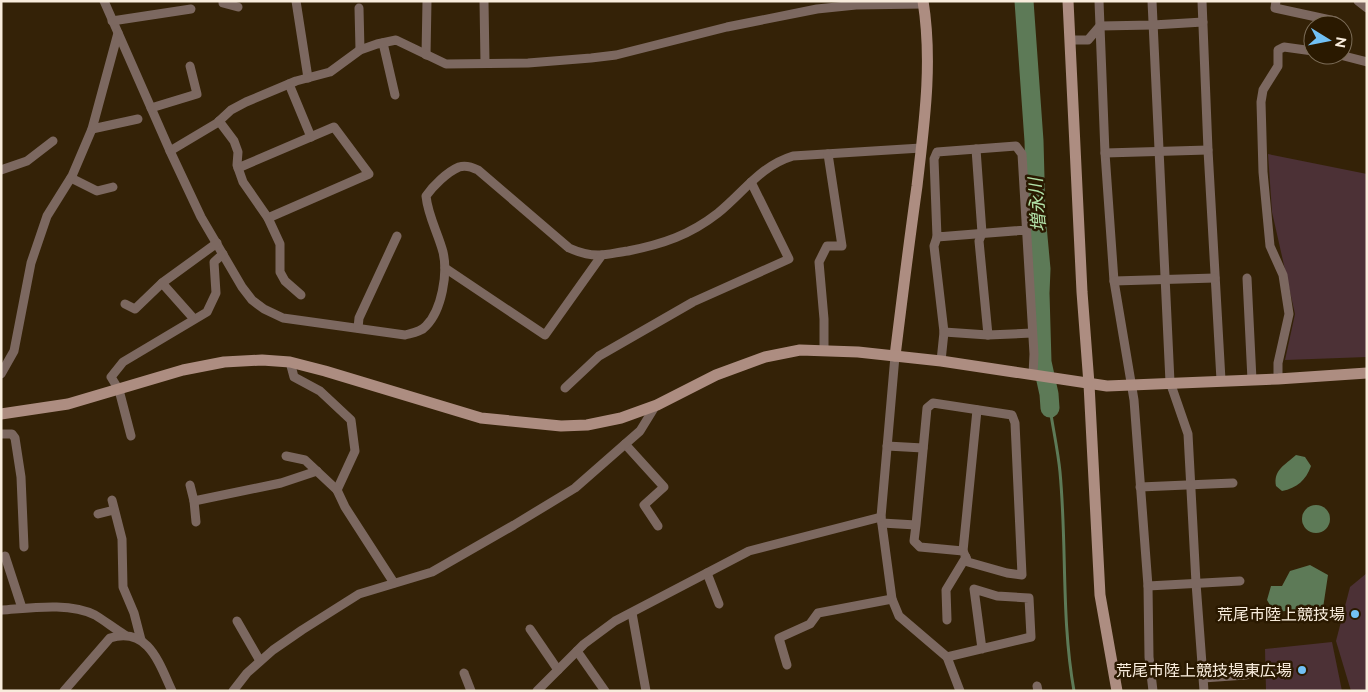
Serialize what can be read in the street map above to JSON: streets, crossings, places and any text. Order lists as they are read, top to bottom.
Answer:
{
  "water": ["増永川"],
  "places": ["荒尾市陸上競技場", "荒尾市陸上競技場東広場"],
  "north": "right"
}
